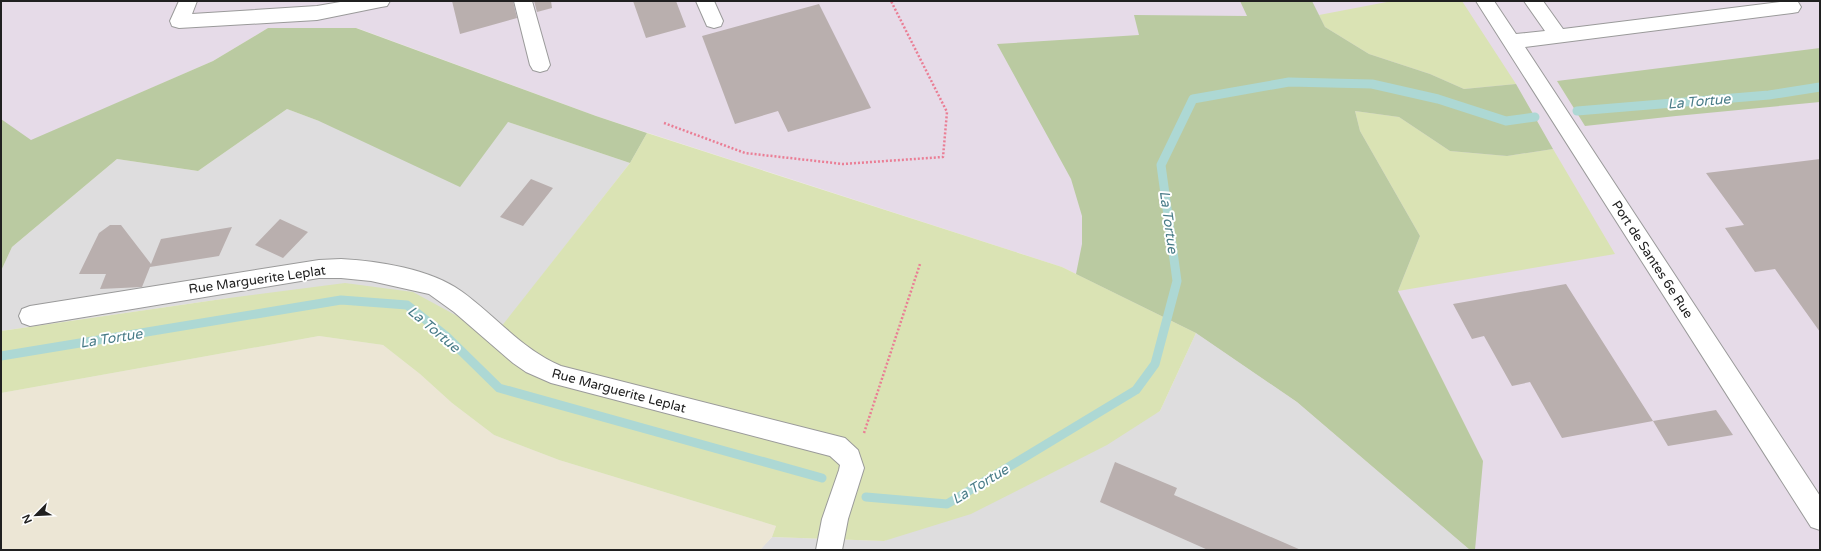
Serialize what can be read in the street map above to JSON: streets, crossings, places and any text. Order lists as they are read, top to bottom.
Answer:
{
  "streets": {
    "street": ["Port de Santes 6e Rue", "Rue Marguerite Leplat"]
  },
  "water": ["La Tortue"],
  "north": "bottom left"
}
